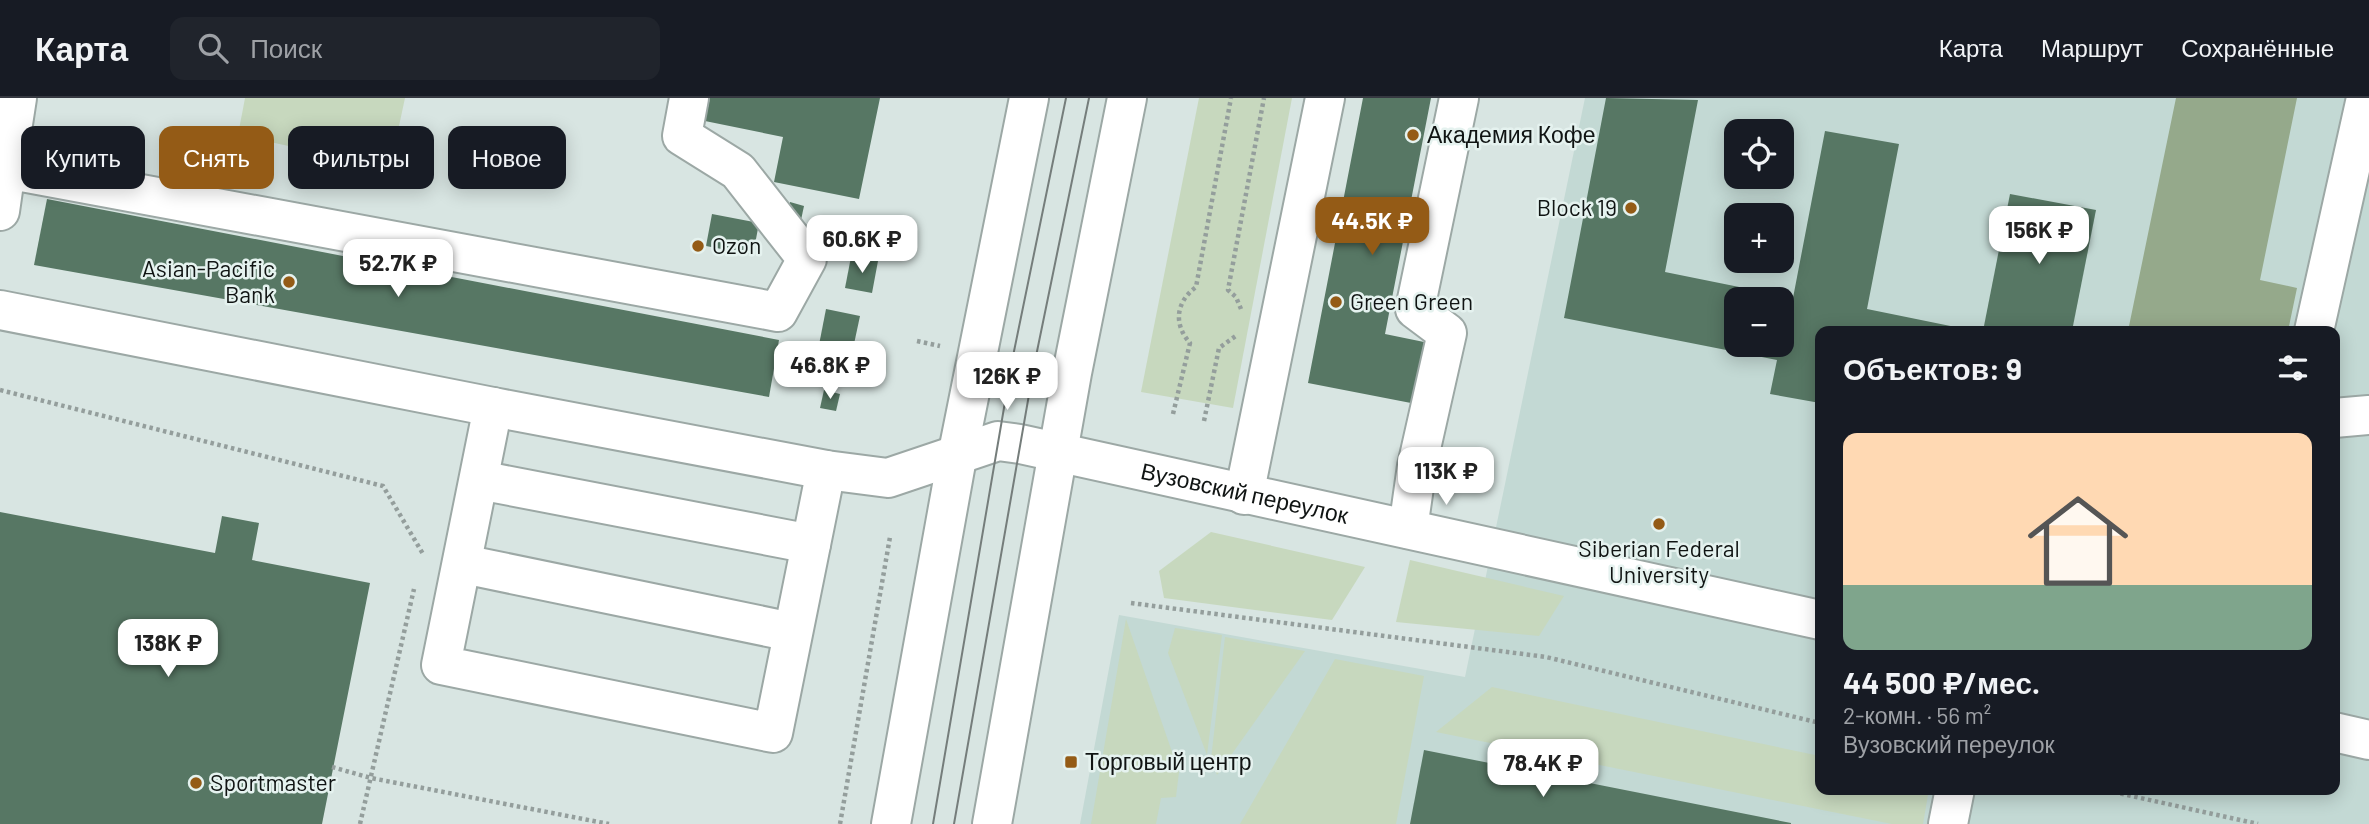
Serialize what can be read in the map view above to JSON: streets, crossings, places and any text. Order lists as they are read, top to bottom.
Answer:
{
  "streets": {
    "main road": ["Вузовский переулок"]
  },
  "places": {
    "other": [
      "Академия Кофе",
      "Block 19",
      "Ozon",
      "Asian-Pacific Bank",
      "Green Green",
      "Siberian Federal University",
      "Sportmaster"
    ],
    "transit": ["Торговый центр"]
  },
  "page": {
    "header": "Карта",
    "search": "Поиск",
    "nav": ["Карта", "Маршрут", "Сохранённые"],
    "map_buttons": ["+", "−"],
    "chip": [
      "Купить",
      "Снять",
      "Фильтры",
      "Новое"
    ],
    "price": [
      "44.5K ₽",
      "156K ₽",
      "60.6K ₽",
      "52.7K ₽",
      "46.8K ₽",
      "126K ₽",
      "113K ₽",
      "138K ₽",
      "78.4K ₽"
    ],
    "heading": "Объектов: 9",
    "list": [
      {
        "name": "44 500 ₽/мес.",
        "note": "2-комн. · 56 m² · Вузовский переулок"
      }
    ]
  }
}
